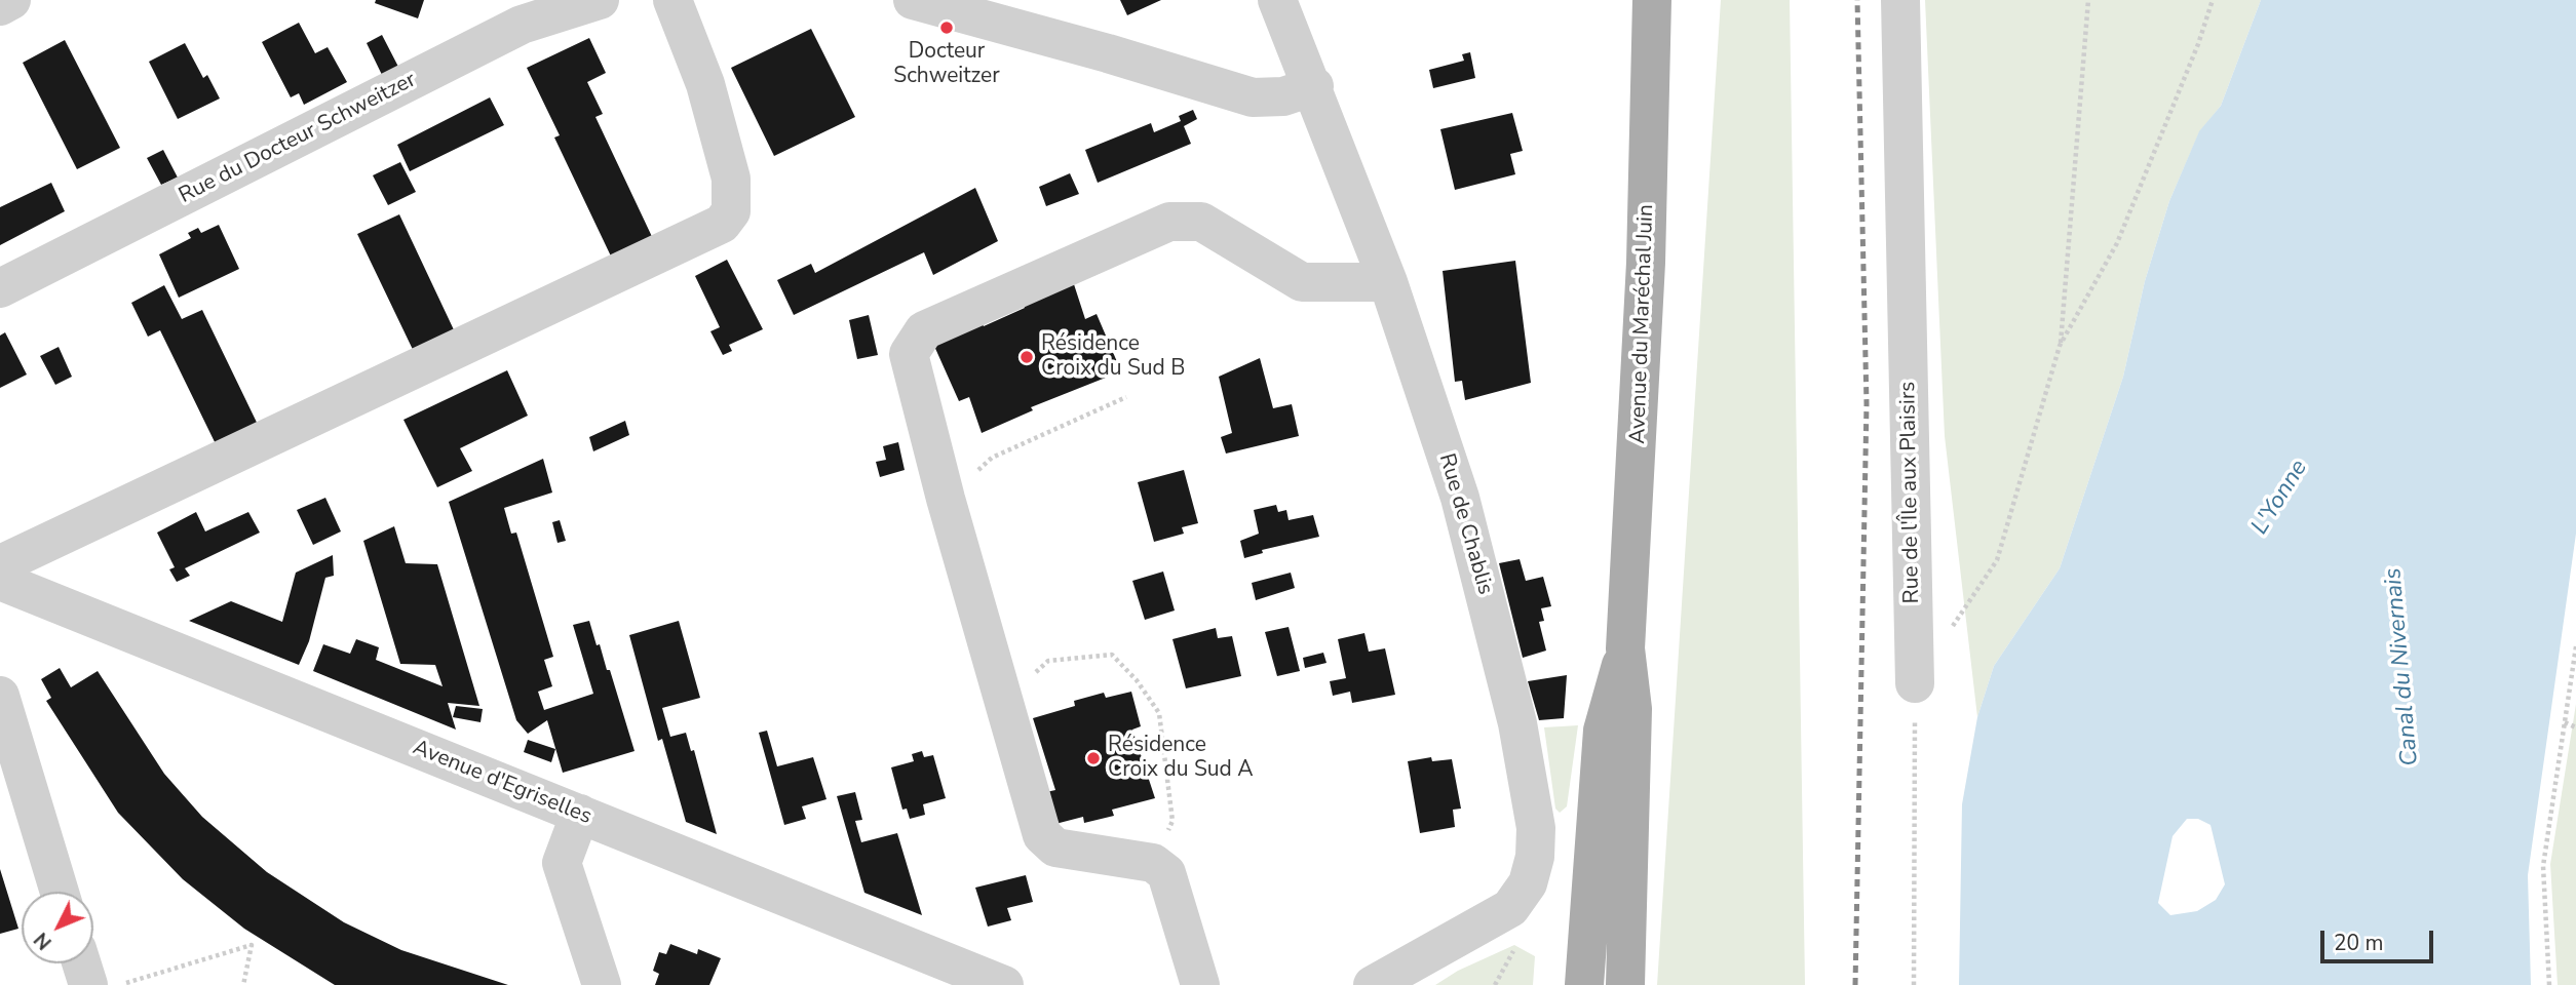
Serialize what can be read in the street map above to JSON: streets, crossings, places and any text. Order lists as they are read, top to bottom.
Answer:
{
  "streets": {
    "main road": ["Avenue du Maréchal Juin"],
    "street": [
      "Rue du Docteur Schweitzer",
      "Rue de l'Île aux Plaisirs",
      "Rue de Chablis",
      "Avenue d'Egriselles"
    ]
  },
  "water": ["L'Yonne", "Canal du Nivernais"],
  "places": ["Docteur Schweitzer", "Résidence Croix du Sud B", "Résidence Croix du Sud A"],
  "scale_bar": "20 m",
  "north": "bottom left"
}
